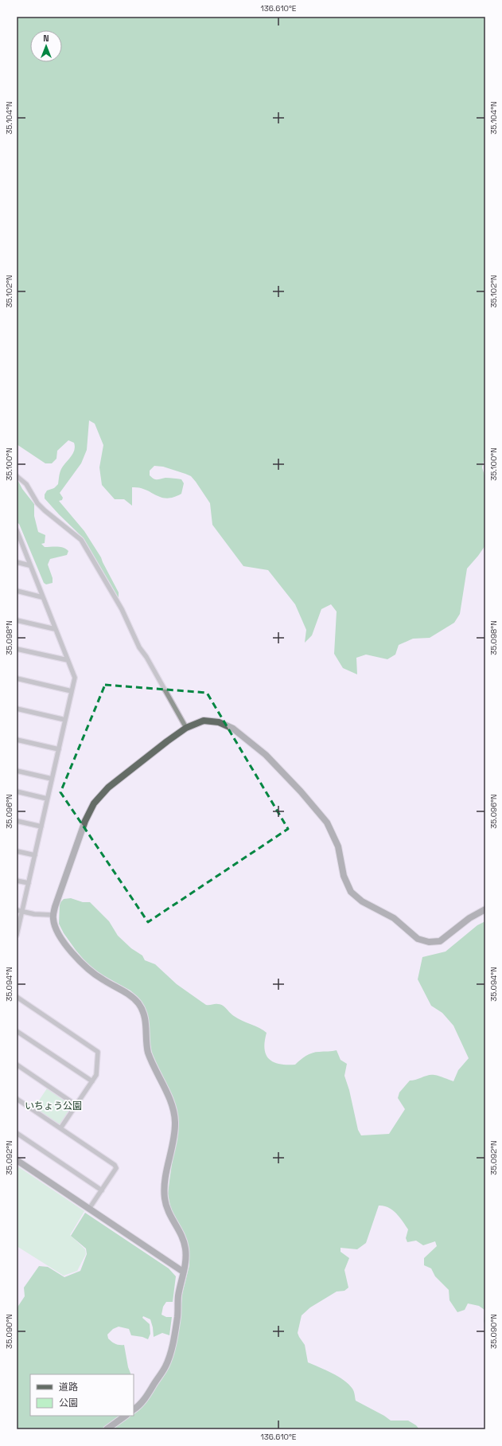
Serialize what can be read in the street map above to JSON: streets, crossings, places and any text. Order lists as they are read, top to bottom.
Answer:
{
  "parks": ["いちょう公園"],
  "legend": ["道路", "公園"],
  "north": "top",
  "coordinates": [
    "136.610°E",
    "35.104°N",
    "35.102°N",
    "35.100°N",
    "35.098°N",
    "35.096°N",
    "35.094°N",
    "35.092°N",
    "35.090°N"
  ]
}
